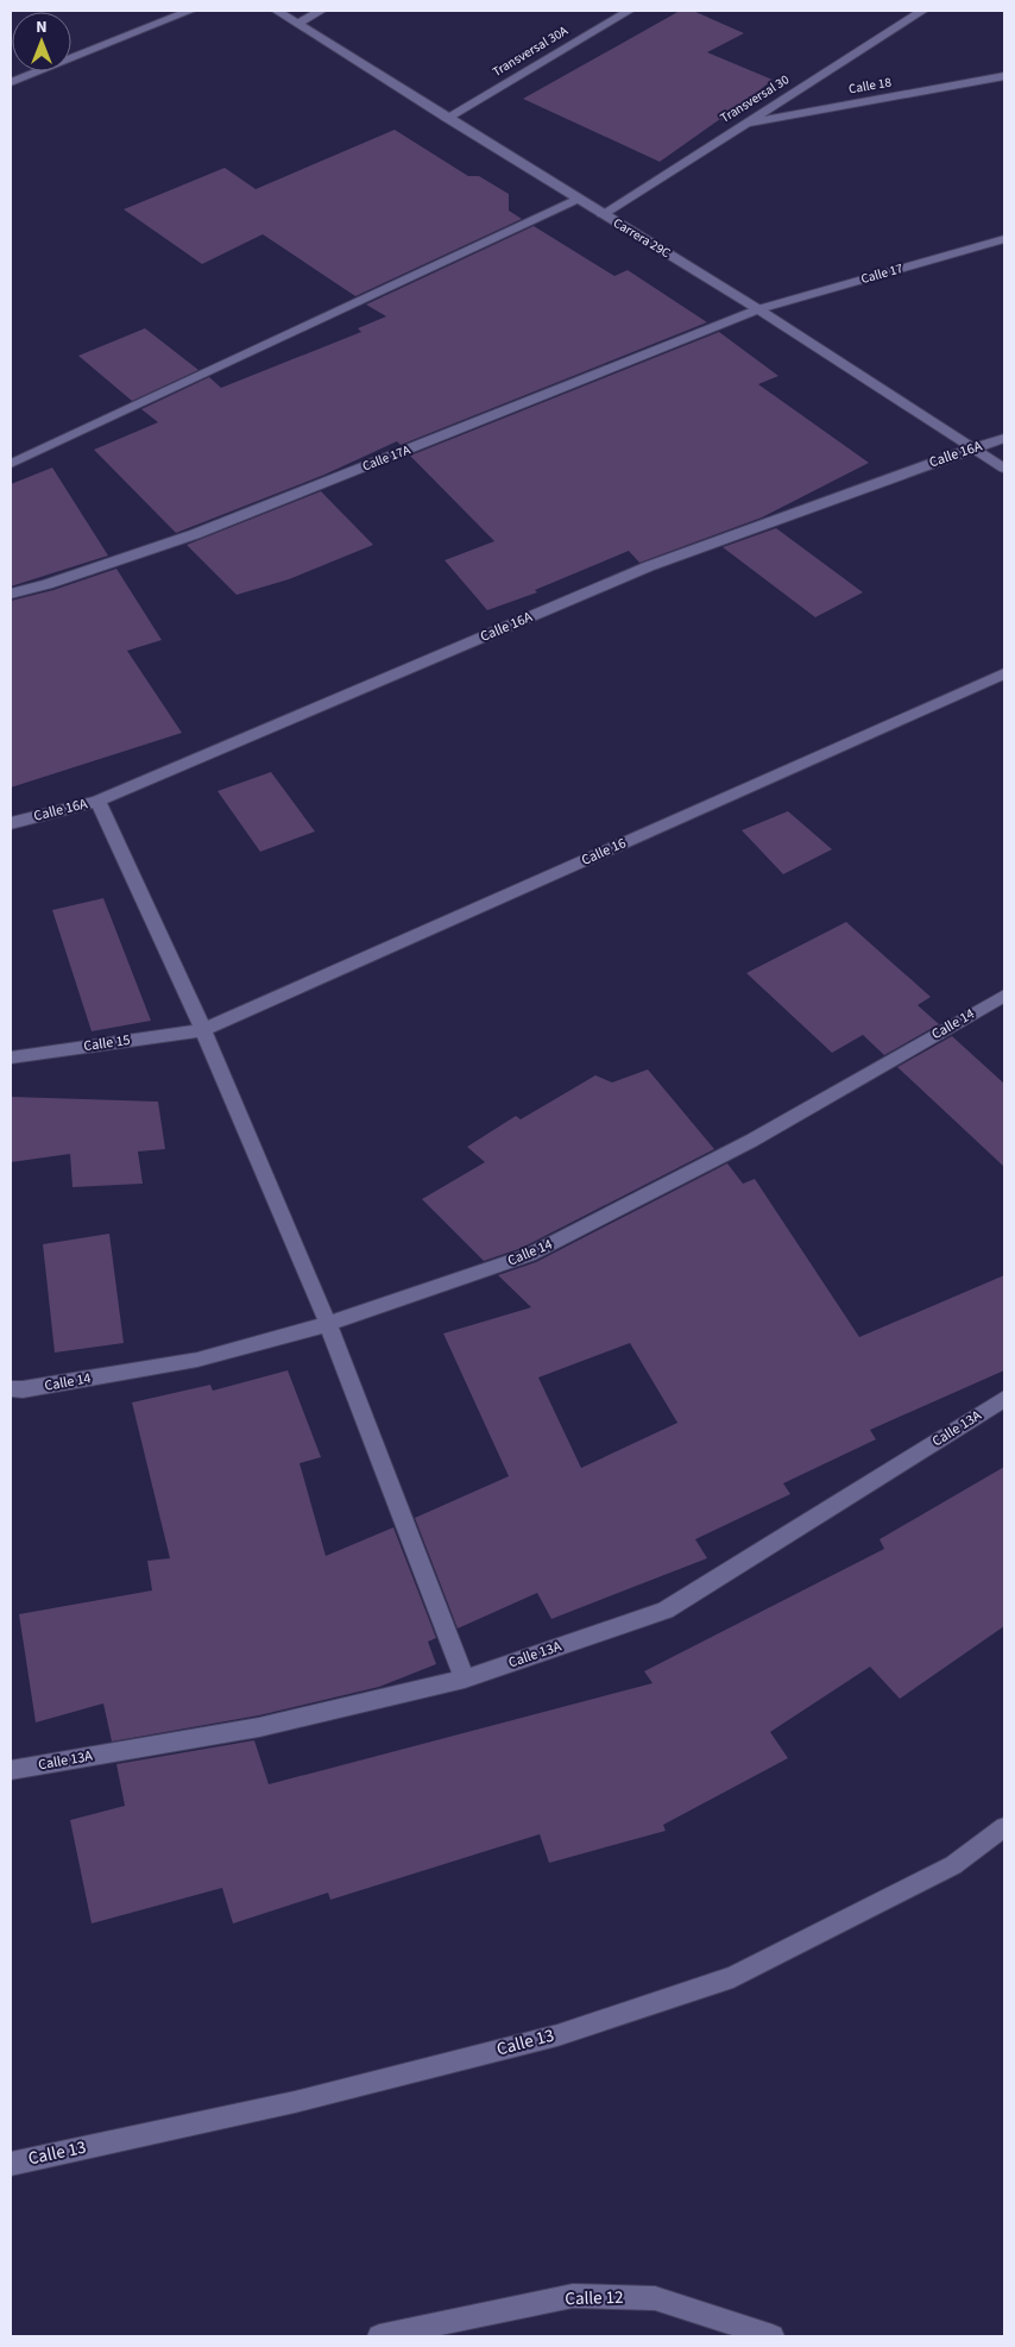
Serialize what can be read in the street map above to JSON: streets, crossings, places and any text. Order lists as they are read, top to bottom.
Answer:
{
  "streets": {
    "street": [
      "Transversal 30A",
      "Calle 18",
      "Transversal 30",
      "Carrera 29C",
      "Calle 17",
      "Calle 16A",
      "Calle 17A",
      "Calle 16",
      "Calle 14",
      "Calle 15",
      "Calle 13A",
      "Calle 13",
      "Calle 12"
    ]
  },
  "crossings": [
    ["Transversal 30A", "Carrera 29C"],
    ["Calle 18", "Transversal 30"],
    ["Transversal 30", "Carrera 29C"],
    ["Carrera 29C", "Calle 17"],
    ["Carrera 29C", "Calle 16A"],
    ["Carrera 29C", "Calle 17A"],
    ["Calle 17", "Calle 17A"],
    ["Calle 16", "Calle 15"]
  ],
  "north": "top"
}
